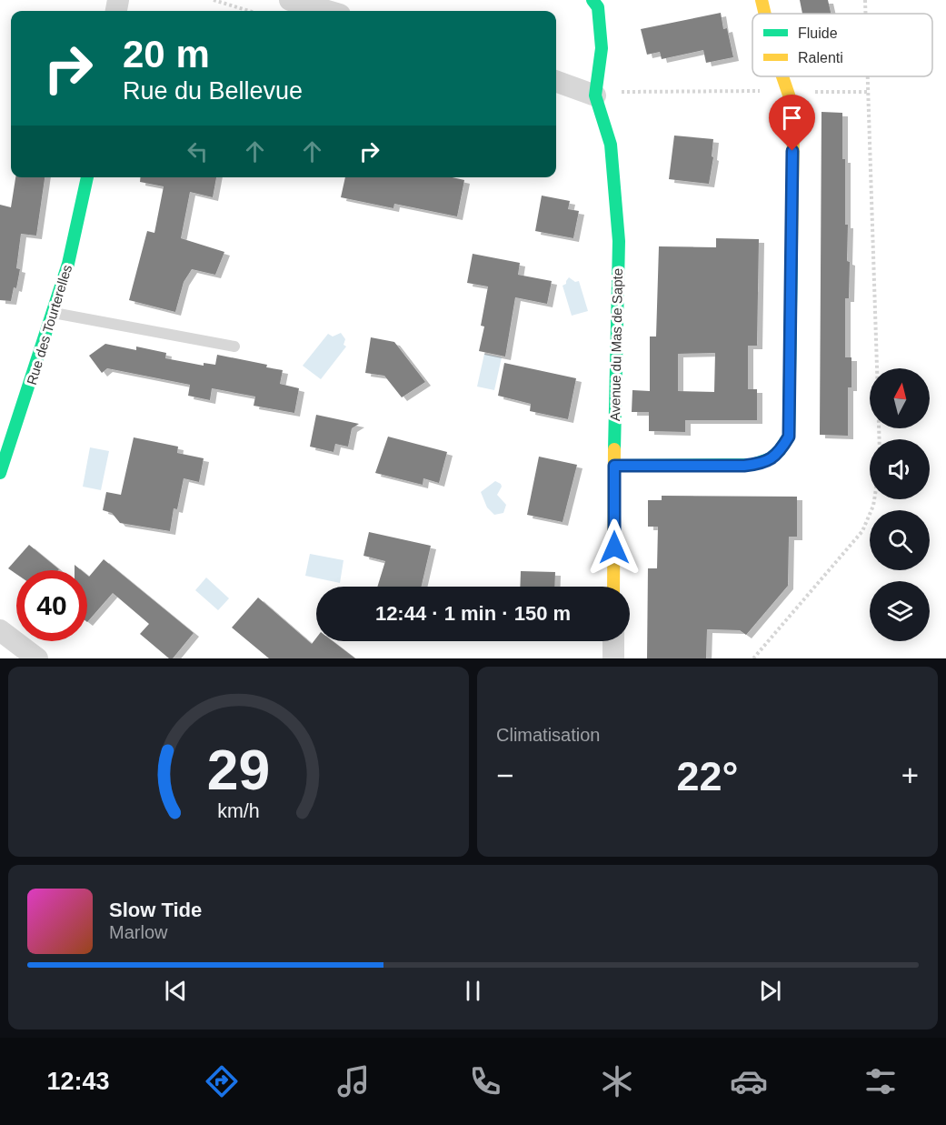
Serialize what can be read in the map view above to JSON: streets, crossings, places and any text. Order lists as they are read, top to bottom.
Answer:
{
  "streets": {
    "street": ["Rue des Tourterelles", "Avenue du Mas de Sapte"]
  },
  "legend": ["Fluide", "Ralenti"],
  "north": "top",
  "page": {
    "turn": ["20 m", "Rue du Bellevue"],
    "limit": "40",
    "trip": "12:44 · 1 min · 150 m",
    "tile": "Climatisation",
    "heat": ["−", "22°", "+"],
    "song": ["Slow Tide", "Marlow"],
    "tabs": "12:43",
    "gauge": ["29", "km/h"]
  }
}
